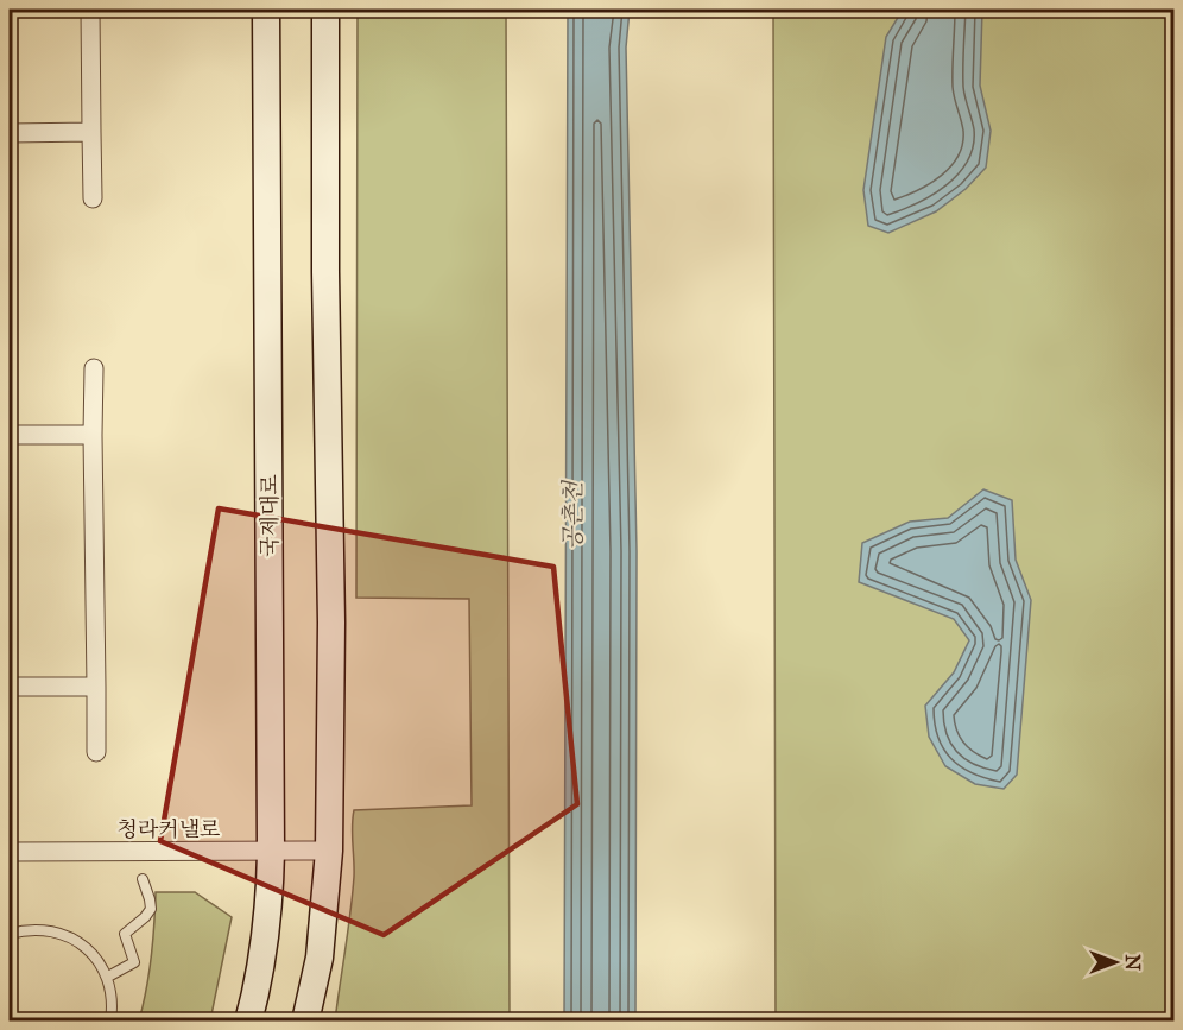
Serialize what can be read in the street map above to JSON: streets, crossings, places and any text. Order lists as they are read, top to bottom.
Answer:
{
  "streets": {
    "main road": ["국제대로"],
    "street": ["청라커낼로"]
  },
  "crossings": [
    ["국제대로", "청라커낼로"]
  ],
  "water": ["공촌천"],
  "north": "right"
}
